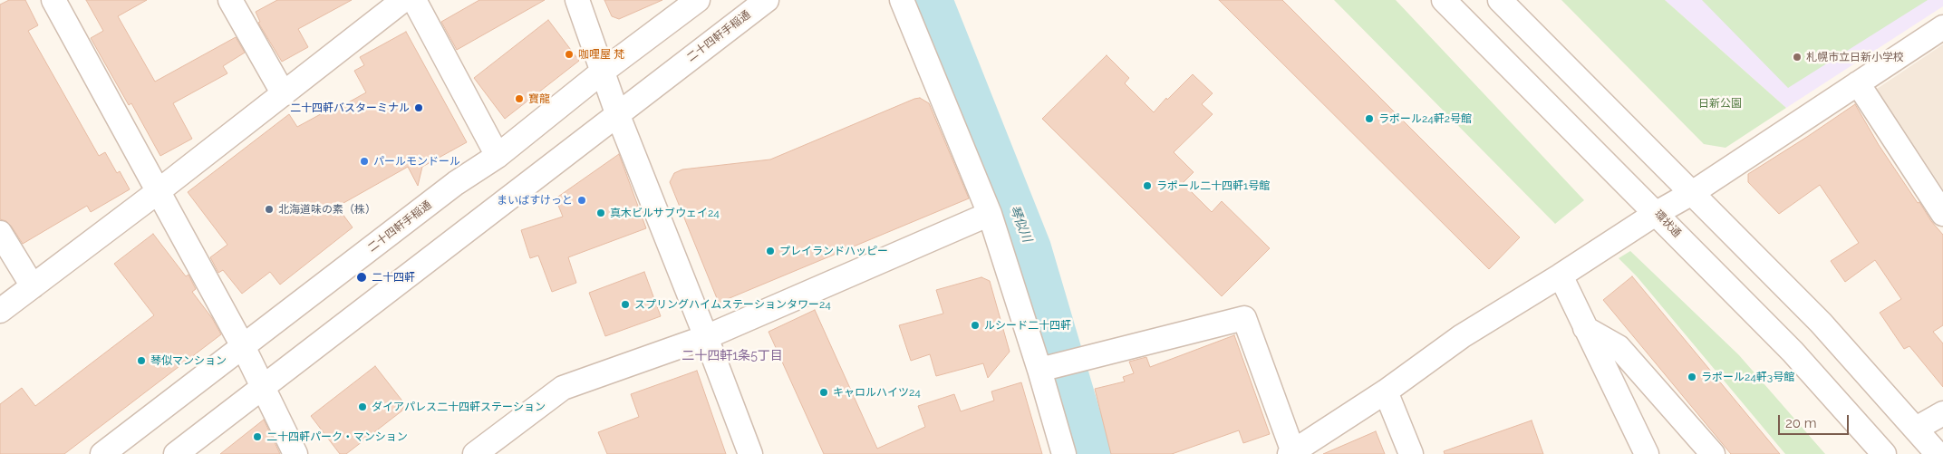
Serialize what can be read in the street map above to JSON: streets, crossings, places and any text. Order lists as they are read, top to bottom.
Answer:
{
  "streets": {
    "street": ["二十四軒手稲通", "環状通"]
  },
  "districts": ["二十四軒1条5丁目"],
  "water": ["琴似川"],
  "parks": ["日新公園"],
  "places": [
    "咖哩屋 梵",
    "札幌市立日新小学校",
    "寶龍",
    "二十四軒バスターミナル",
    "ラポール24軒2号館",
    "パールモンドール",
    "ラポール二十四軒1号館",
    "まいばすけっと",
    "北海道味の素（株）",
    "真木ビルサブウェイ24",
    "プレイランドハッピー",
    "二十四軒",
    "スプリングハイムステーションタワー24",
    "ルシード二十四軒",
    "琴似マンション",
    "ラポール24軒3号館",
    "キャロルハイツ24",
    "ダイアパレス二十四軒ステーション",
    "二十四軒パーク・マンション"
  ],
  "scale_bar": "20 m"
}
